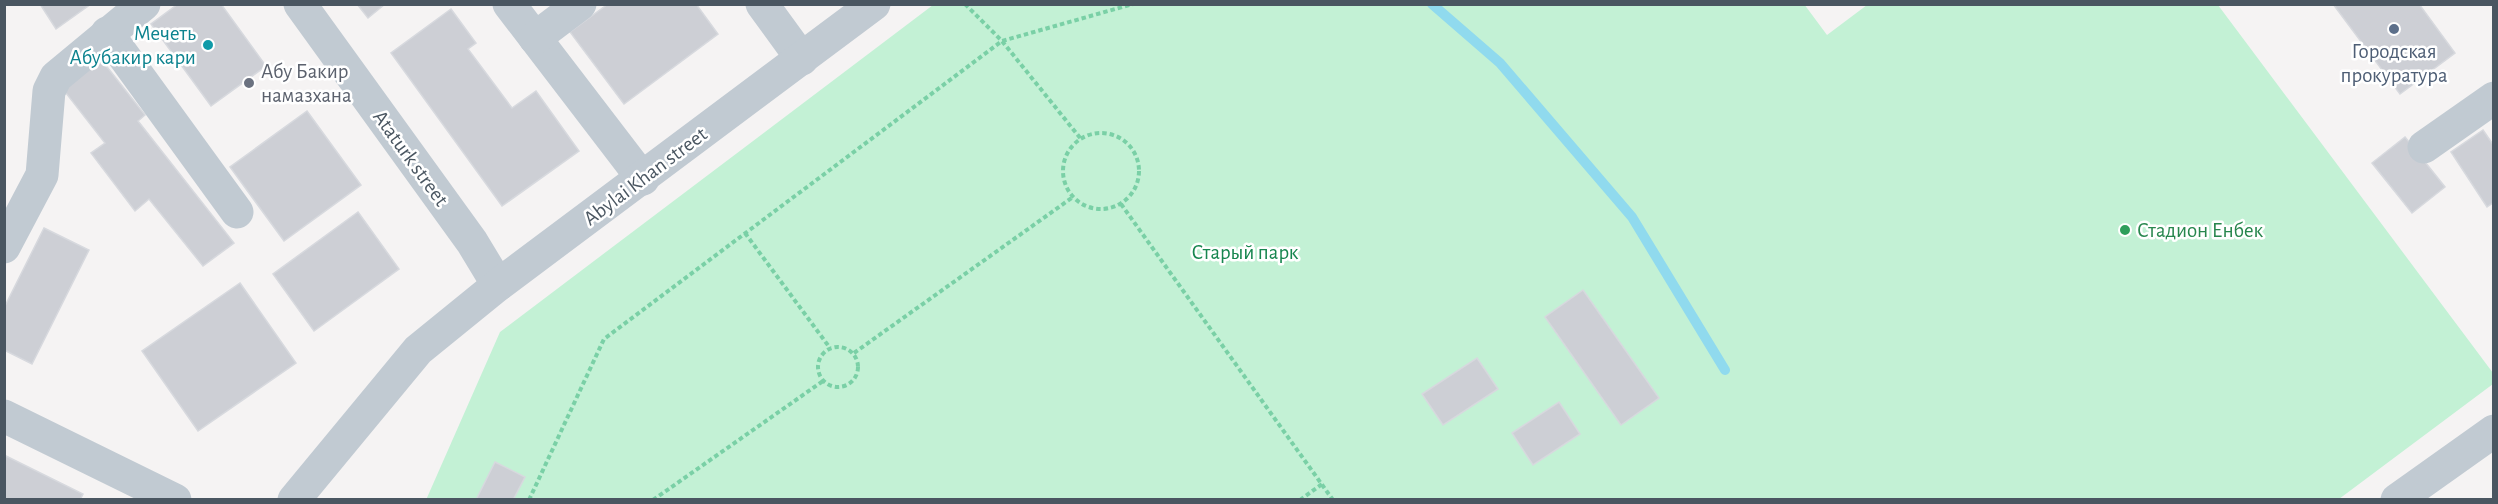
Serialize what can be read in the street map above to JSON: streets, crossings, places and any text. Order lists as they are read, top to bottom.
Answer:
{
  "streets": {
    "street": ["Ataturk street", "Abylai Khan street"]
  },
  "crossings": [
    ["Ataturk street", "Abylai Khan street"]
  ],
  "parks": ["Старый парк"],
  "places": [
    "Городская прокуратура",
    "Мечеть Абубакир кари",
    "Абу Бакир намазхана",
    "Стадион Енбек"
  ]
}
